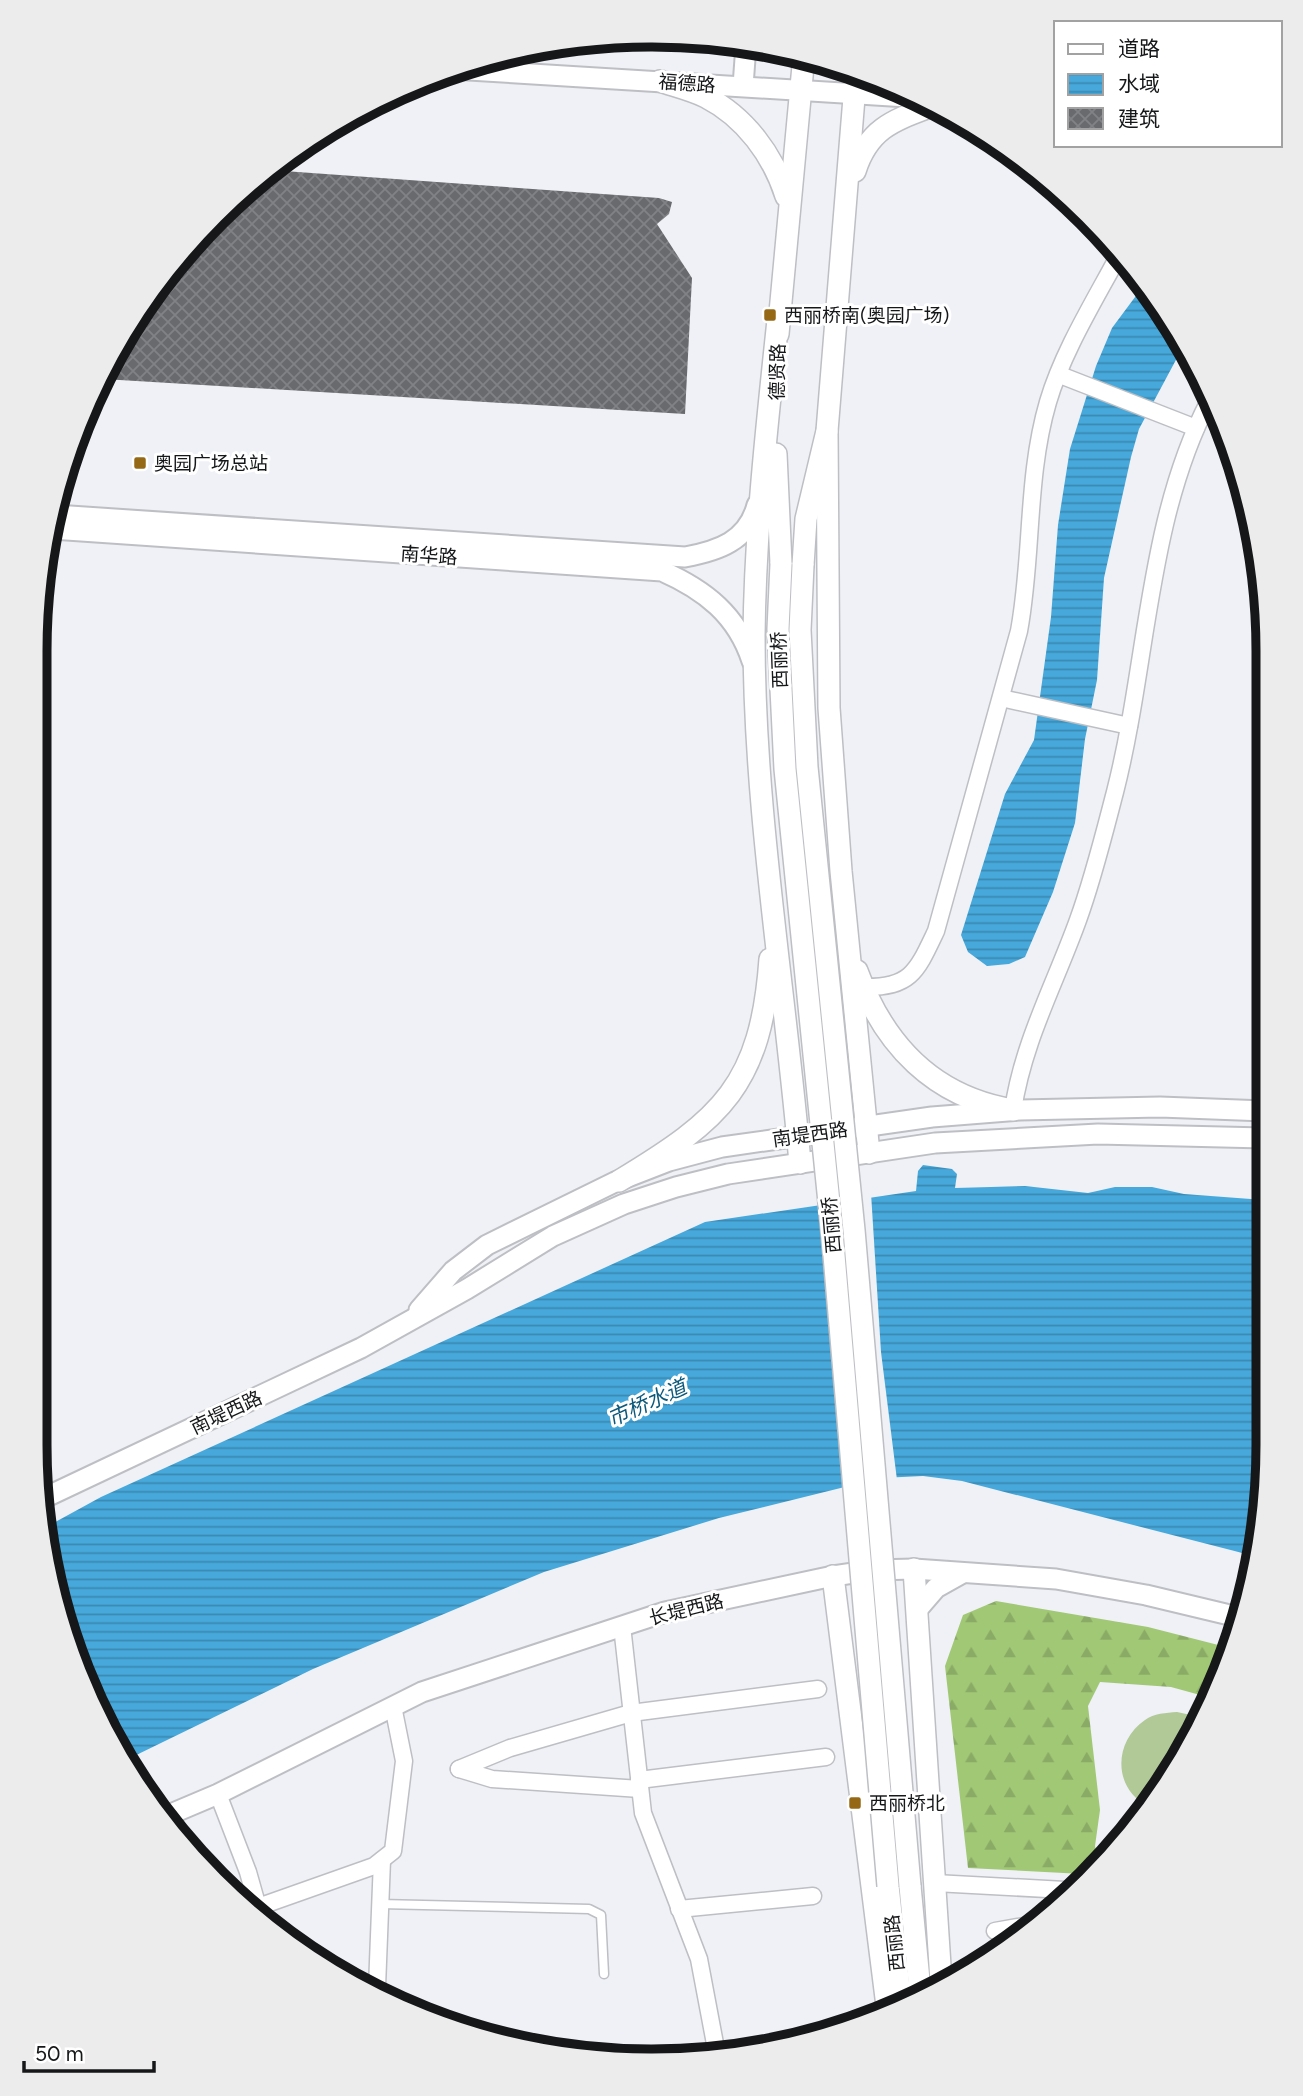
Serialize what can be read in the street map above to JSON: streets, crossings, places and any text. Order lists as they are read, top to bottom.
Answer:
{
  "streets": {
    "main road": ["德贤路", "西丽桥", "西丽路"],
    "street": [
      "福德路",
      "南华路",
      "南堤西路",
      "长堤西路"
    ]
  },
  "crossings": [
    ["福德路", "德贤路"],
    ["德贤路", "西丽桥"],
    ["西丽桥", "西丽路"]
  ],
  "water": ["市桥水道"],
  "places": {
    "transit": ["西丽桥南(奥园广场)", "奥园广场总站", "西丽桥北"]
  },
  "legend": ["道路", "水域", "建筑"],
  "scale_bar": "50 m"
}
